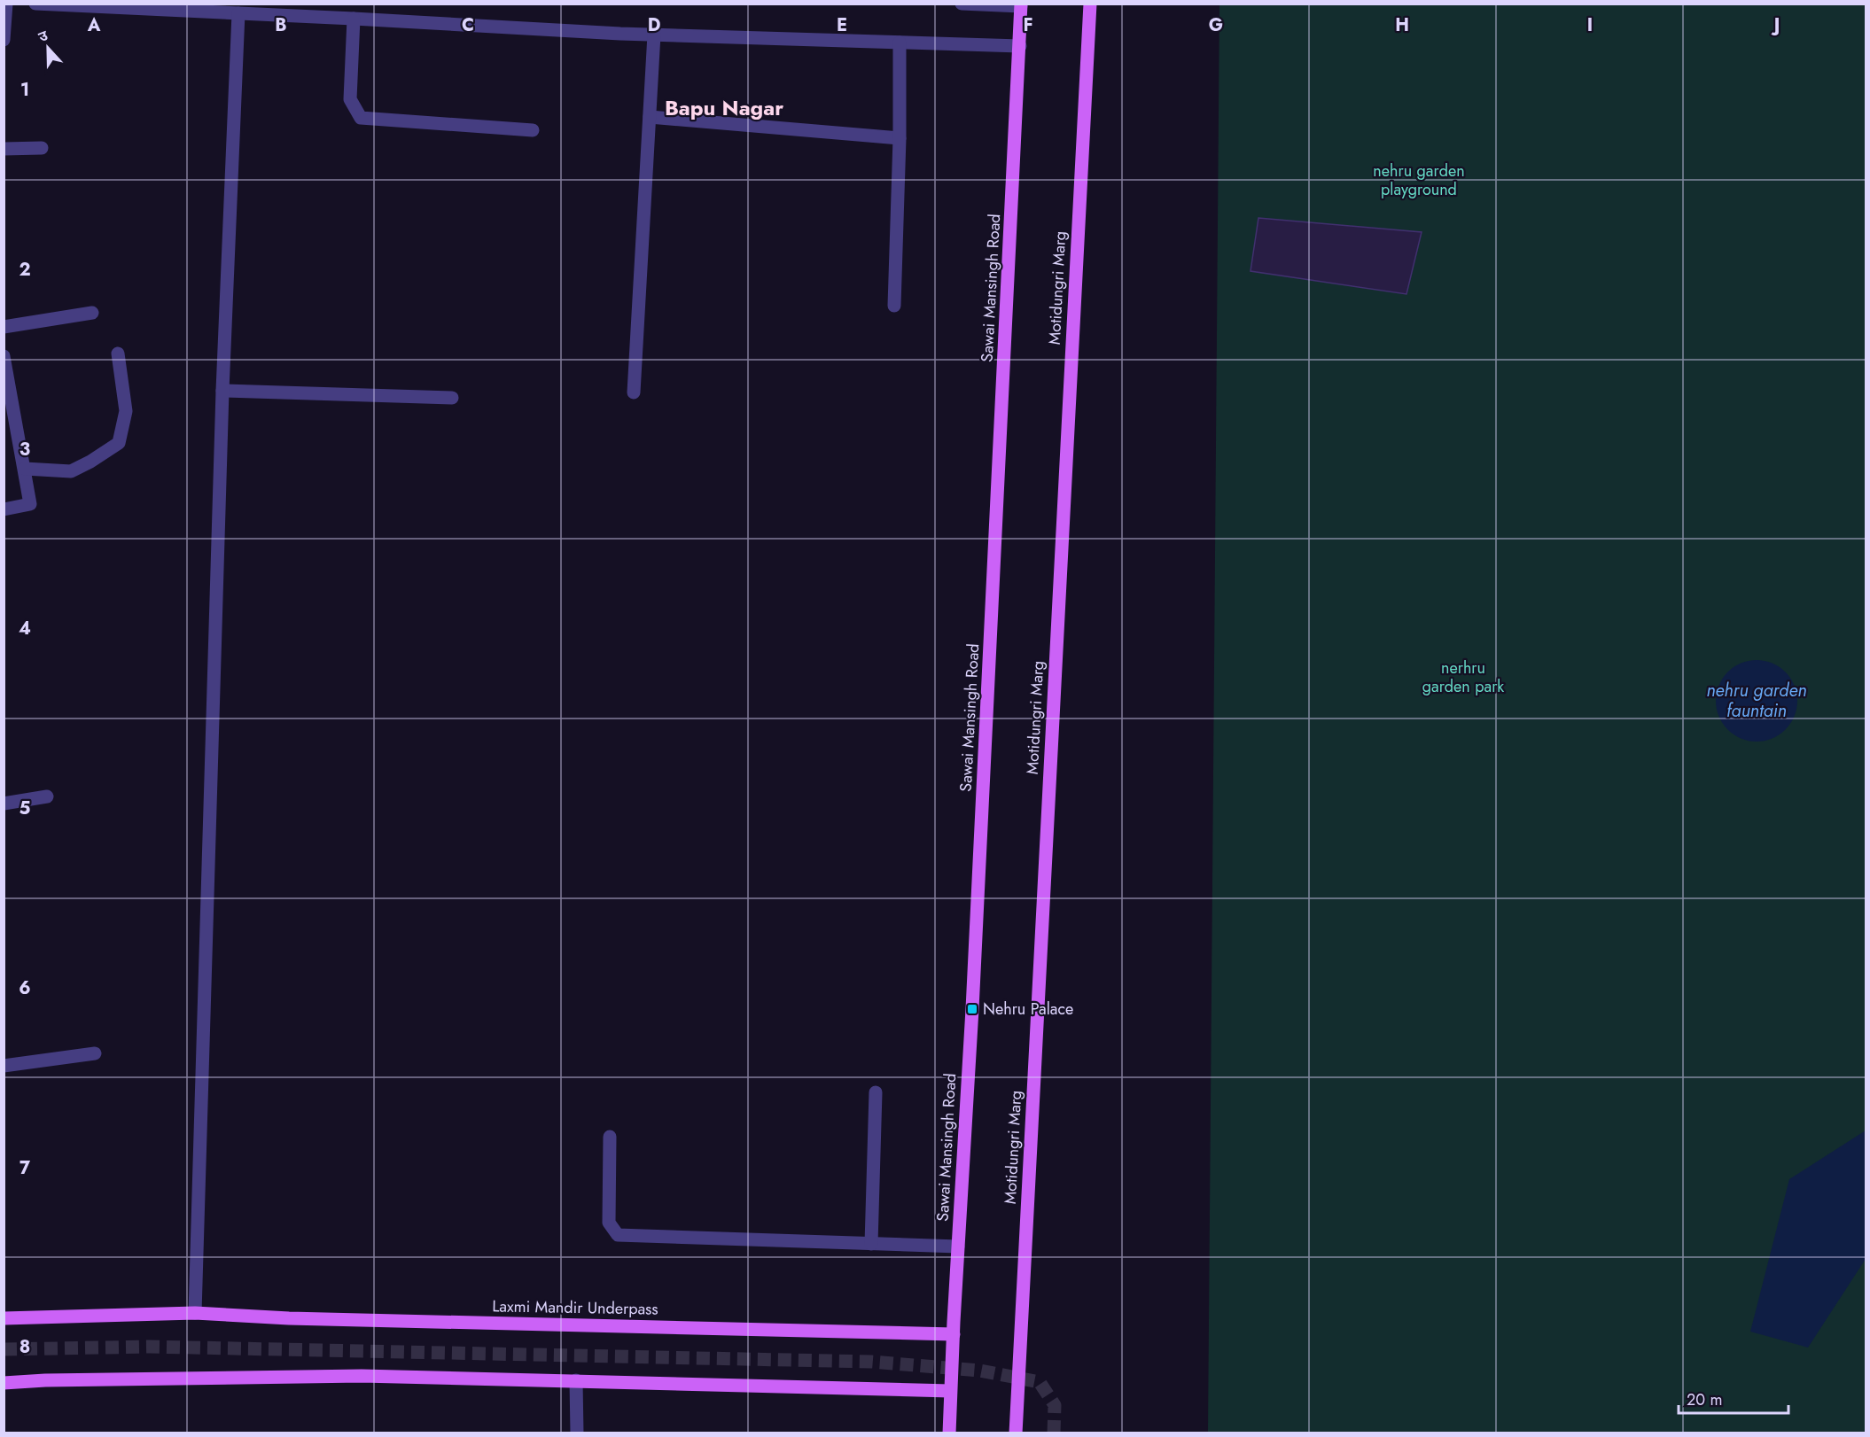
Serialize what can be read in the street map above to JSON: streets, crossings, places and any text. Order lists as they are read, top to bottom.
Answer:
{
  "streets": {
    "main road": ["Sawai Mansingh Road", "Motidungri Marg", "Laxmi Mandir Underpass"]
  },
  "crossings": [
    ["Sawai Mansingh Road", "Laxmi Mandir Underpass"]
  ],
  "districts": ["Bapu Nagar"],
  "water": ["nehru garden fauntain"],
  "parks": ["nehru garden playground", "nerhru garden park"],
  "places": {
    "transit": ["Nehru Palace"]
  },
  "scale_bar": "20 m",
  "north": "top",
  "grid": {
    "columns": [
      "A",
      "B",
      "C",
      "D",
      "E",
      "F",
      "G",
      "H",
      "I",
      "J"
    ],
    "rows": [
      "1",
      "2",
      "3",
      "4",
      "5",
      "6",
      "7",
      "8"
    ]
  }
}
